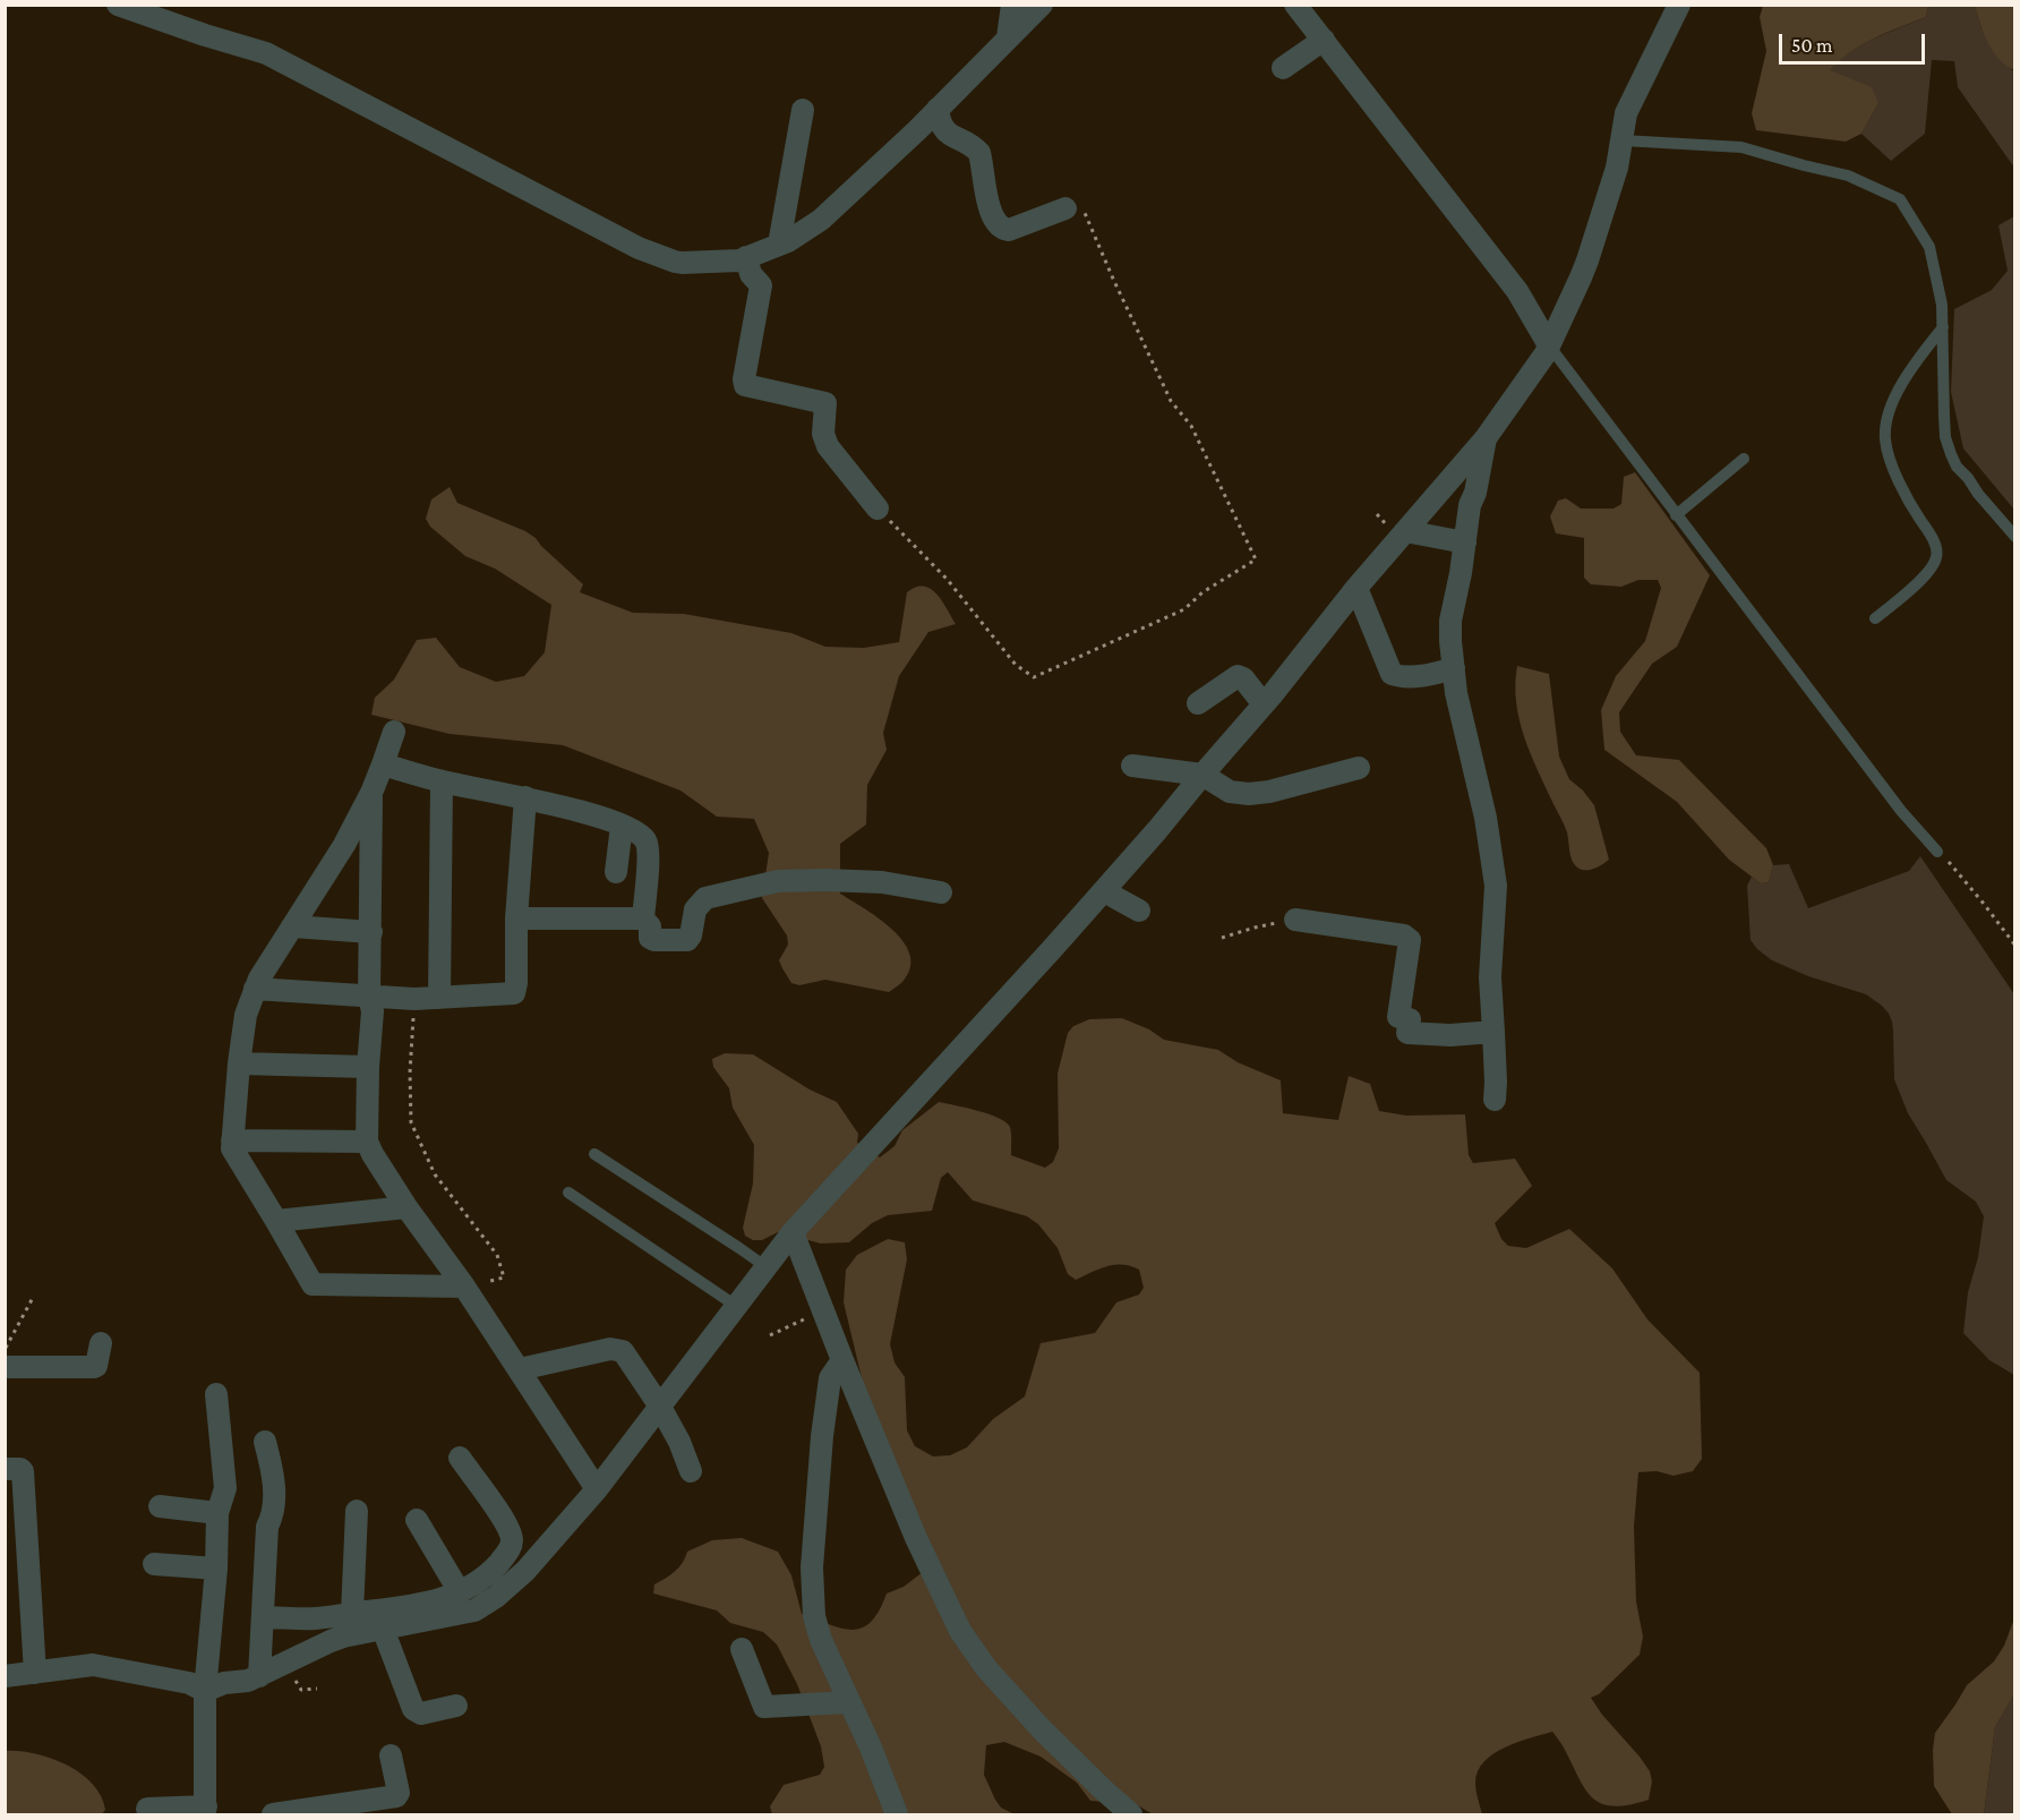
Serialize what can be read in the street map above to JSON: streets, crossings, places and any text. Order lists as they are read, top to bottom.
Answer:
{
  "scale_bar": "50 m"
}
